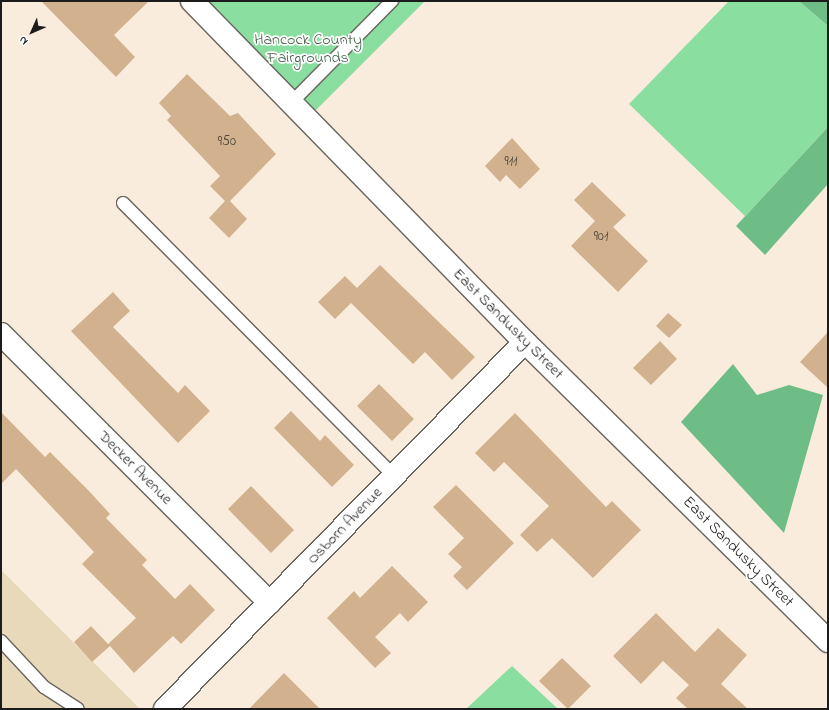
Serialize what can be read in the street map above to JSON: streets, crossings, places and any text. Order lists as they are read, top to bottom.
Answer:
{
  "streets": {
    "main road": ["East Sandusky Street", "Decker Avenue", "Osborn Avenue"]
  },
  "crossings": [
    ["East Sandusky Street", "Osborn Avenue"],
    ["Decker Avenue", "Osborn Avenue"]
  ],
  "parks": ["Hancock County Fairgrounds"],
  "house_numbers": ["950", "911", "901"],
  "north": "bottom left"
}
